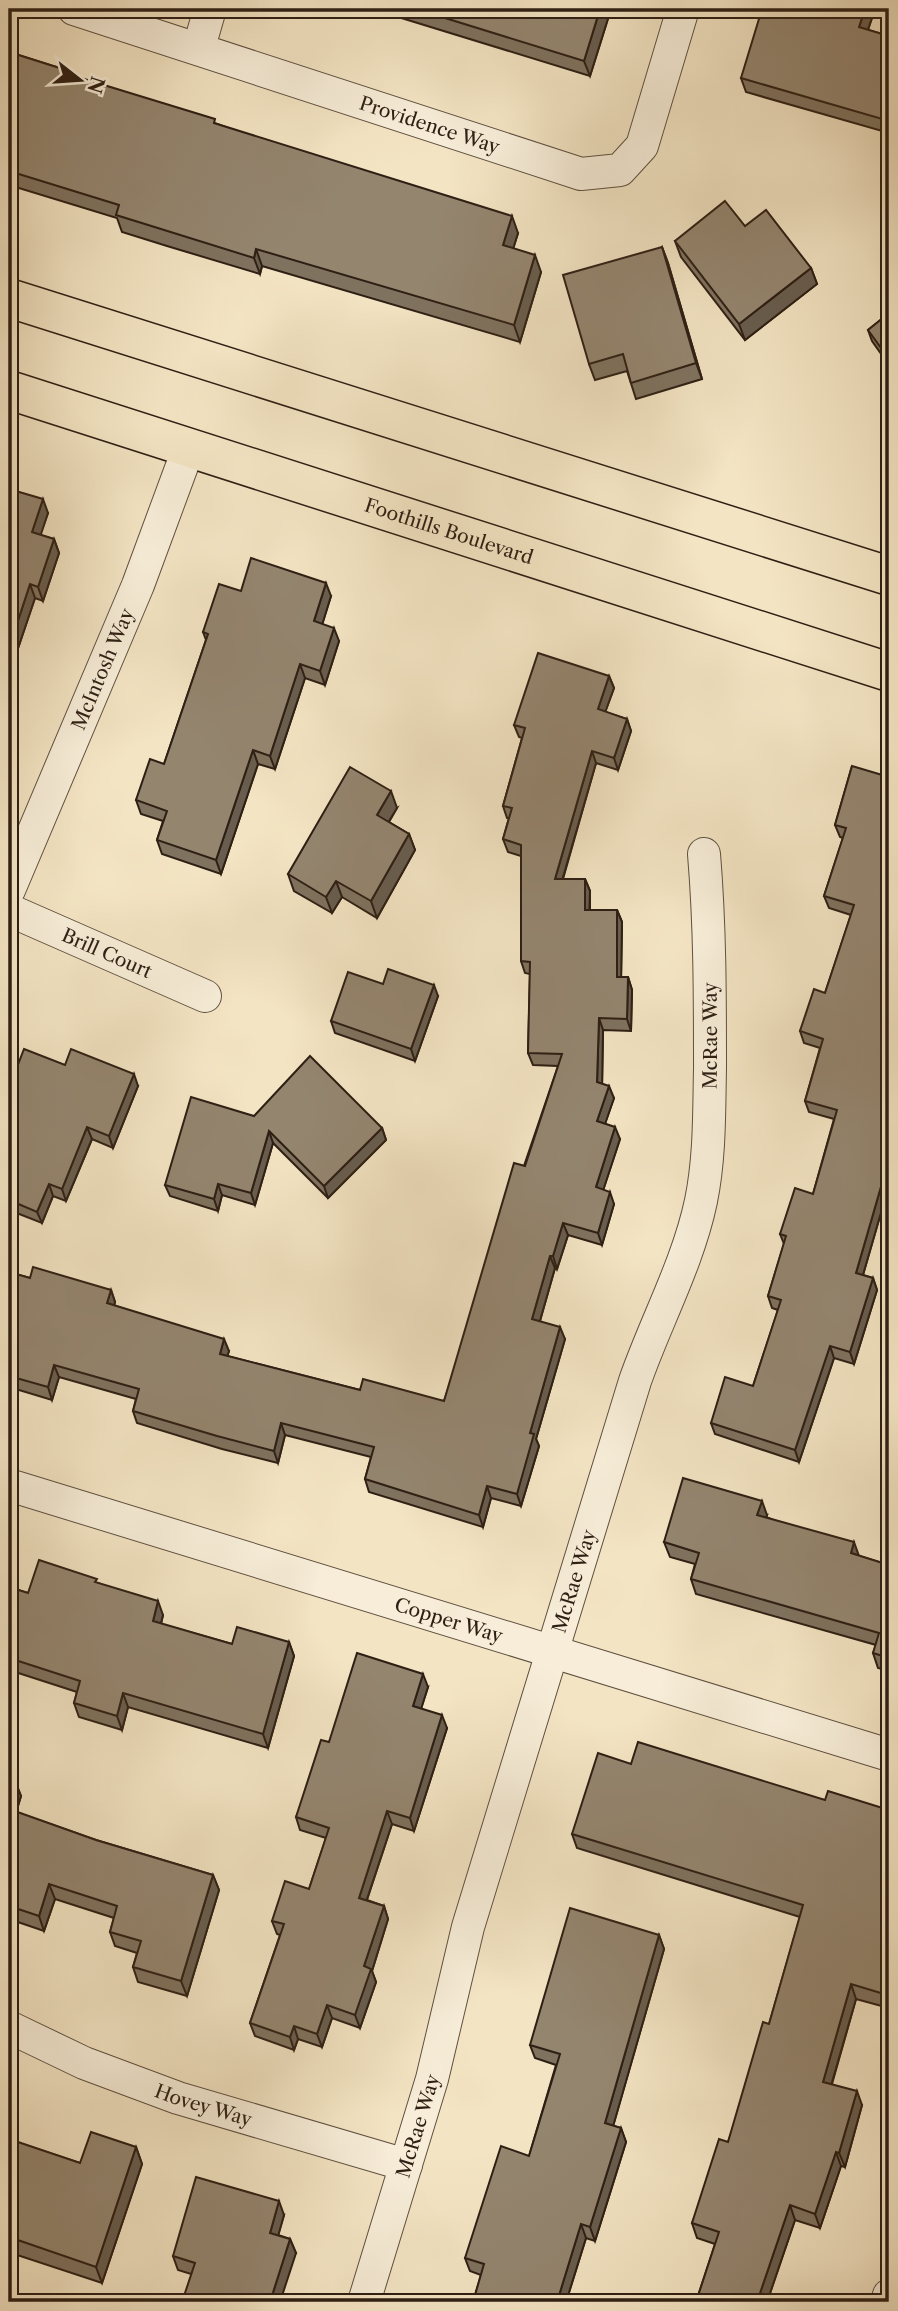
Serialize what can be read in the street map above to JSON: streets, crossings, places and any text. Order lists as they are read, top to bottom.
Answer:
{
  "streets": {
    "main road": ["Foothills Boulevard"],
    "street": [
      "Providence Way",
      "McIntosh Way",
      "Brill Court",
      "McRae Way",
      "Copper Way",
      "Hovey Way"
    ]
  },
  "crossings": [
    ["Foothills Boulevard", "McIntosh Way"],
    ["McRae Way", "Copper Way"],
    ["McRae Way", "Hovey Way"]
  ],
  "north": "right"
}
